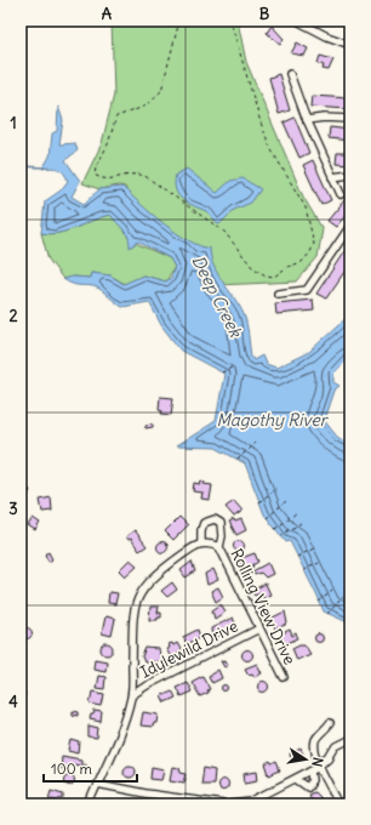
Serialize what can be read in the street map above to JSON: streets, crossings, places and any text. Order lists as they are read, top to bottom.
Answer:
{
  "streets": {
    "street": ["Rolling View Drive", "Idylewild Drive"]
  },
  "crossings": [
    ["Rolling View Drive", "Idylewild Drive"]
  ],
  "water": ["Deep Creek", "Magothy River"],
  "scale_bar": "100 m",
  "north": "right",
  "grid": {
    "columns": ["A", "B"],
    "rows": [
      "1",
      "2",
      "3",
      "4"
    ]
  }
}
